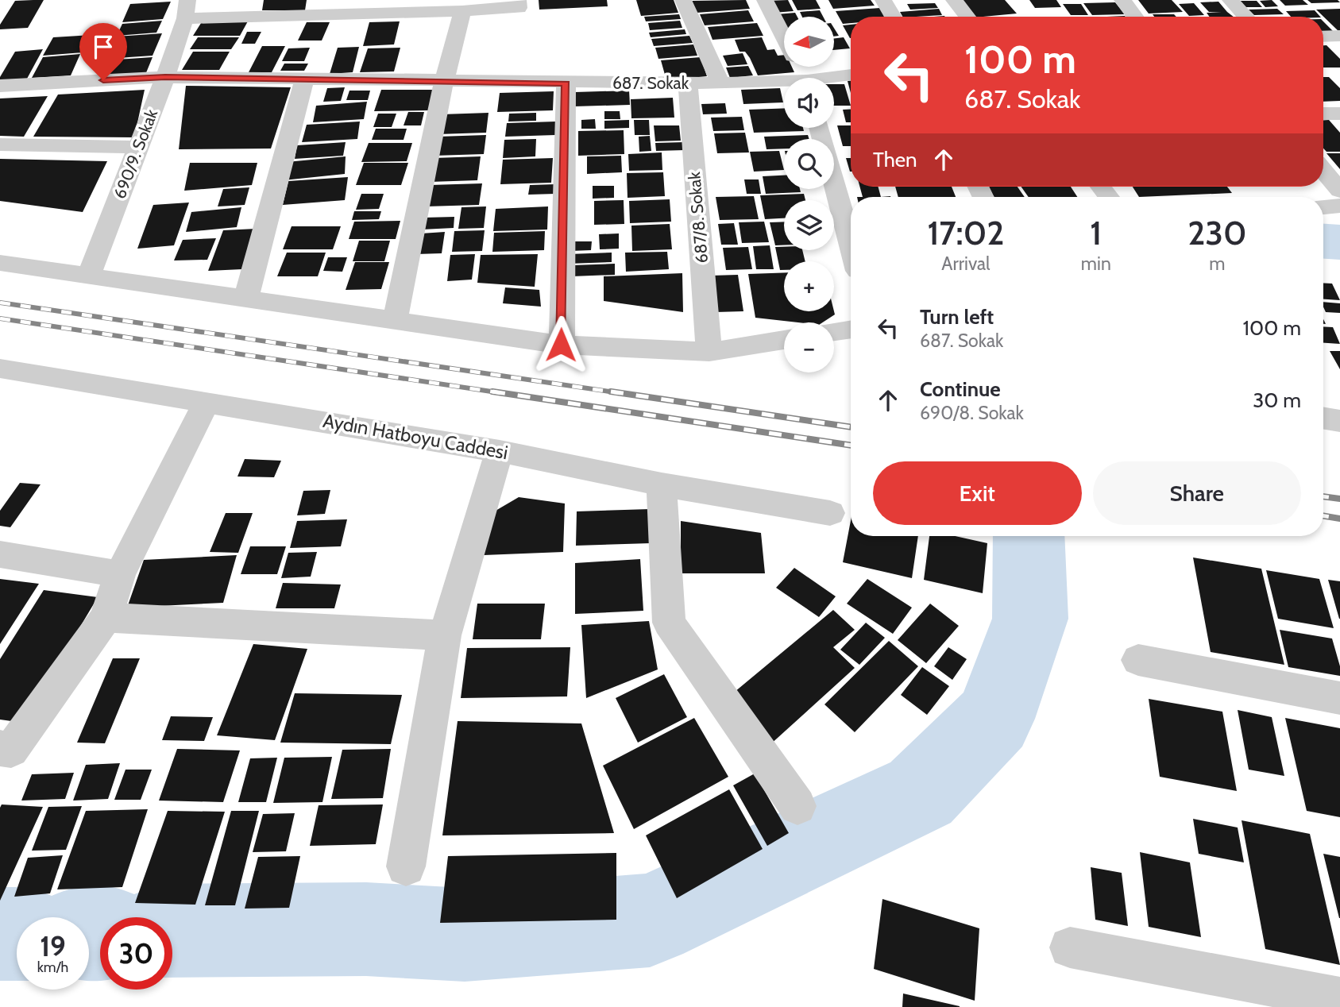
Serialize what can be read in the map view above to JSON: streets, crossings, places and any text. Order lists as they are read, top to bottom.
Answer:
{
  "streets": {
    "street": [
      "687. Sokak",
      "690/9. Sokak",
      "687/8. Sokak",
      "Aydın Hatboyu Caddesi"
    ]
  },
  "crossings": [
    ["687. Sokak", "690/9. Sokak"],
    ["687. Sokak", "687/8. Sokak"]
  ],
  "north": "left",
  "page": {
    "map_buttons": ["+", "−"],
    "turn": ["100 m", "687. Sokak"],
    "then": "Then",
    "eta": [
      "17:02",
      "Arrival",
      "1",
      "min",
      "230",
      "m"
    ],
    "list": [
      {
        "name": "Turn left",
        "note": "687. Sokak",
        "value": "100 m"
      },
      {
        "name": "Continue",
        "note": "690/8. Sokak",
        "value": "30 m"
      }
    ],
    "buttons": ["Exit", "Share"],
    "speed": "19 km/h",
    "limit": "30"
  }
}
